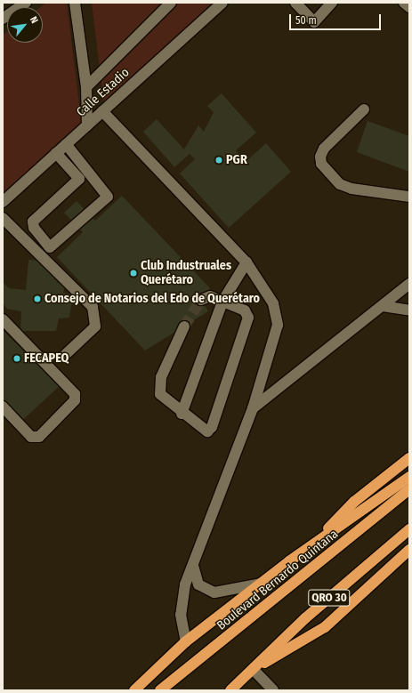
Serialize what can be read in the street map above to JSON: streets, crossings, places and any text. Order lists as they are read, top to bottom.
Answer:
{
  "streets": {
    "highway": ["Boulevard Bernardo Quintana", "QRO 30"],
    "street": ["Calle Estadio"]
  },
  "places": [
    "PGR",
    "Club Industruales Querétaro",
    "Consejo de Notarios del Edo de Querétaro",
    "FECAPEQ"
  ],
  "scale_bar": "50 m",
  "north": "top right"
}
